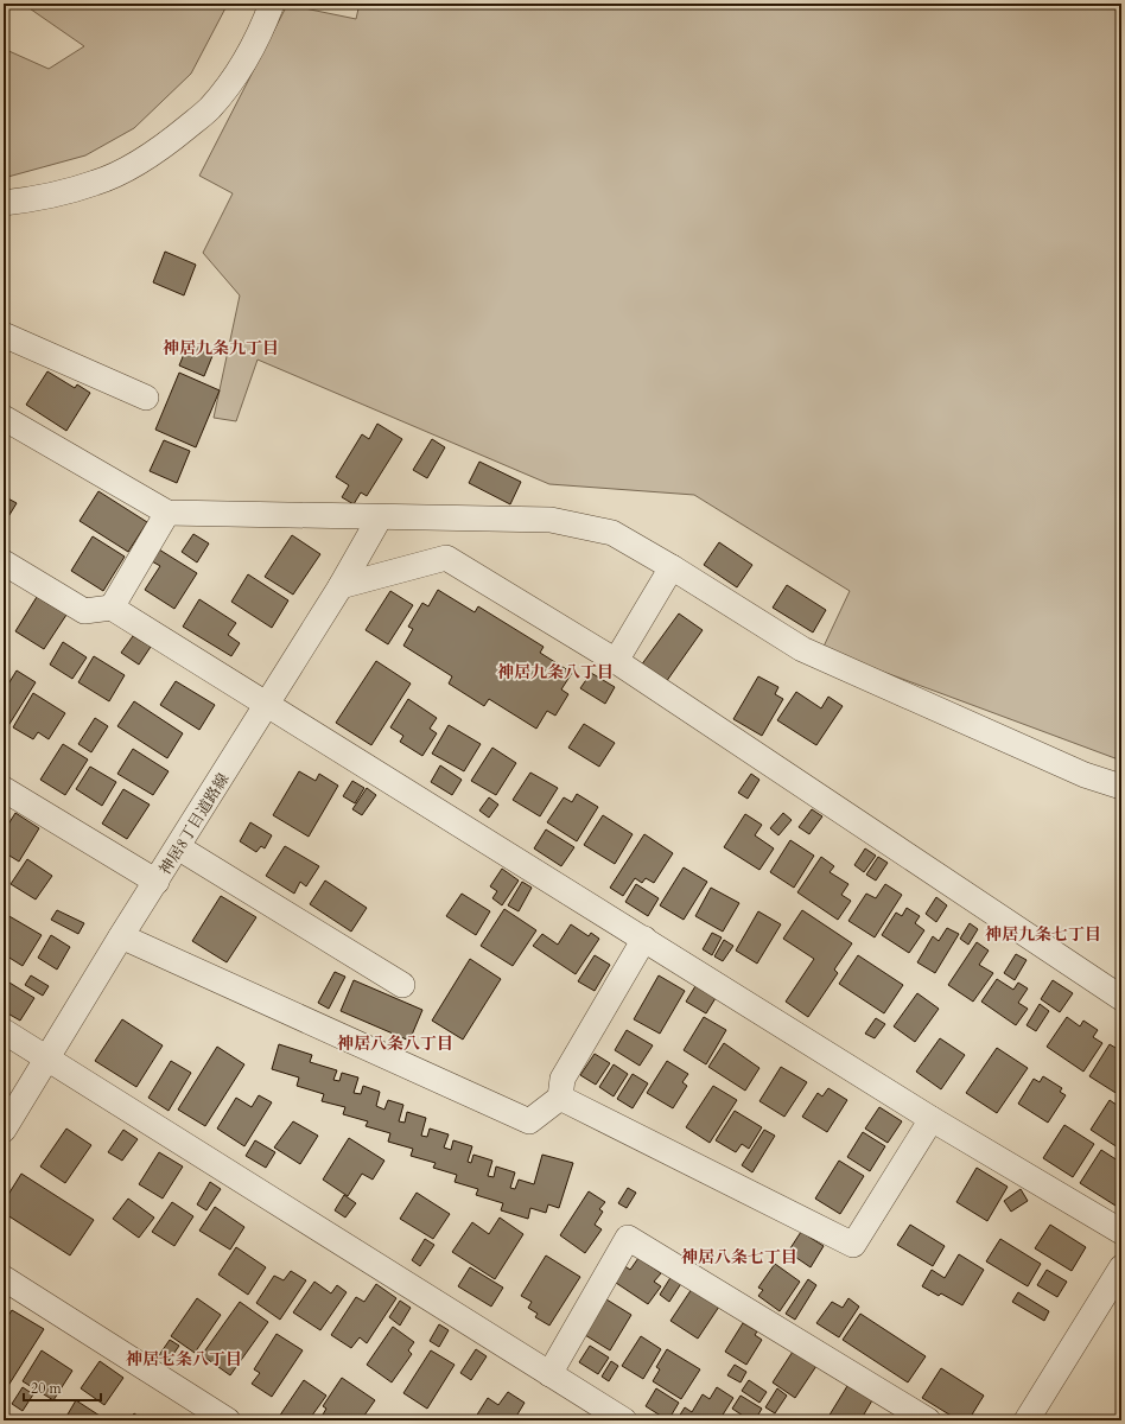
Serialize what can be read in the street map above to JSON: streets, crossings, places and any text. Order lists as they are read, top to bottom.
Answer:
{
  "streets": {
    "street": ["神居8丁目道路線"]
  },
  "districts": [
    "神居九条九丁目",
    "神居九条八丁目",
    "神居九条七丁目",
    "神居八条八丁目",
    "神居八条七丁目",
    "神居七条八丁目"
  ],
  "scale_bar": "20 m"
}
